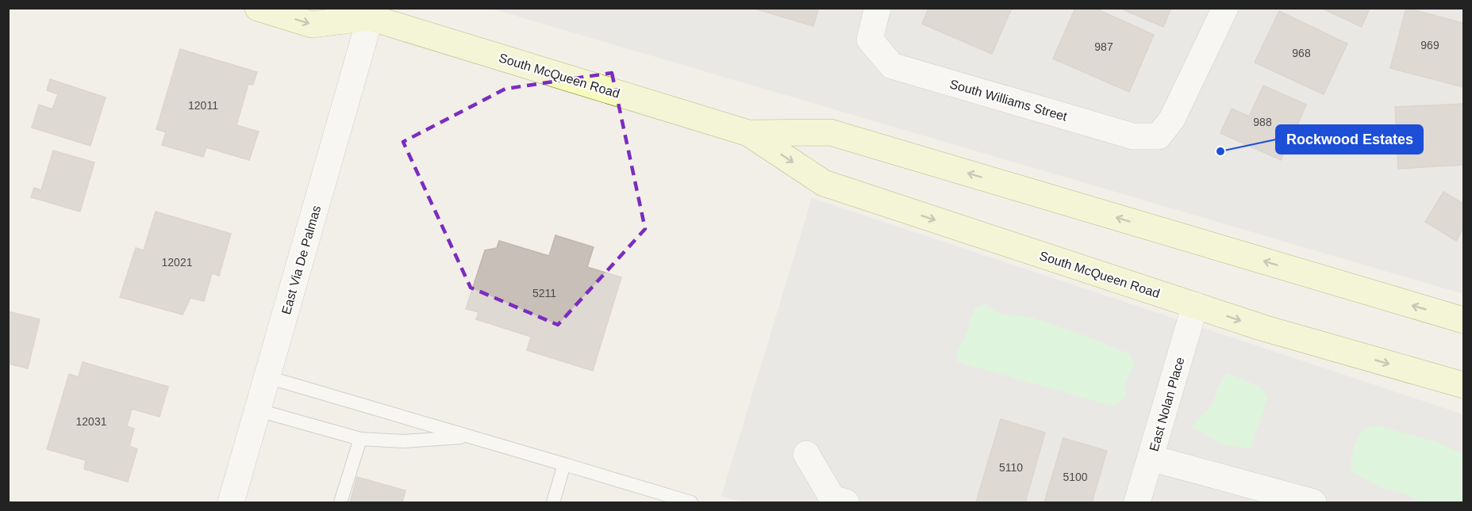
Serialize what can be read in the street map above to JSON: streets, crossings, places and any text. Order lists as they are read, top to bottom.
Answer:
{
  "streets": {
    "main road": ["South McQueen Road"],
    "street": ["South Williams Street", "East Via De Palmas", "East Nolan Place"]
  },
  "crossings": [
    ["South McQueen Road", "East Via De Palmas"],
    ["South McQueen Road", "East Nolan Place"]
  ],
  "places": ["Rockwood Estates"],
  "house_numbers": [
    "969",
    "987",
    "968",
    "12011",
    "988",
    "12021",
    "5211",
    "12031",
    "5110",
    "5100"
  ]
}
